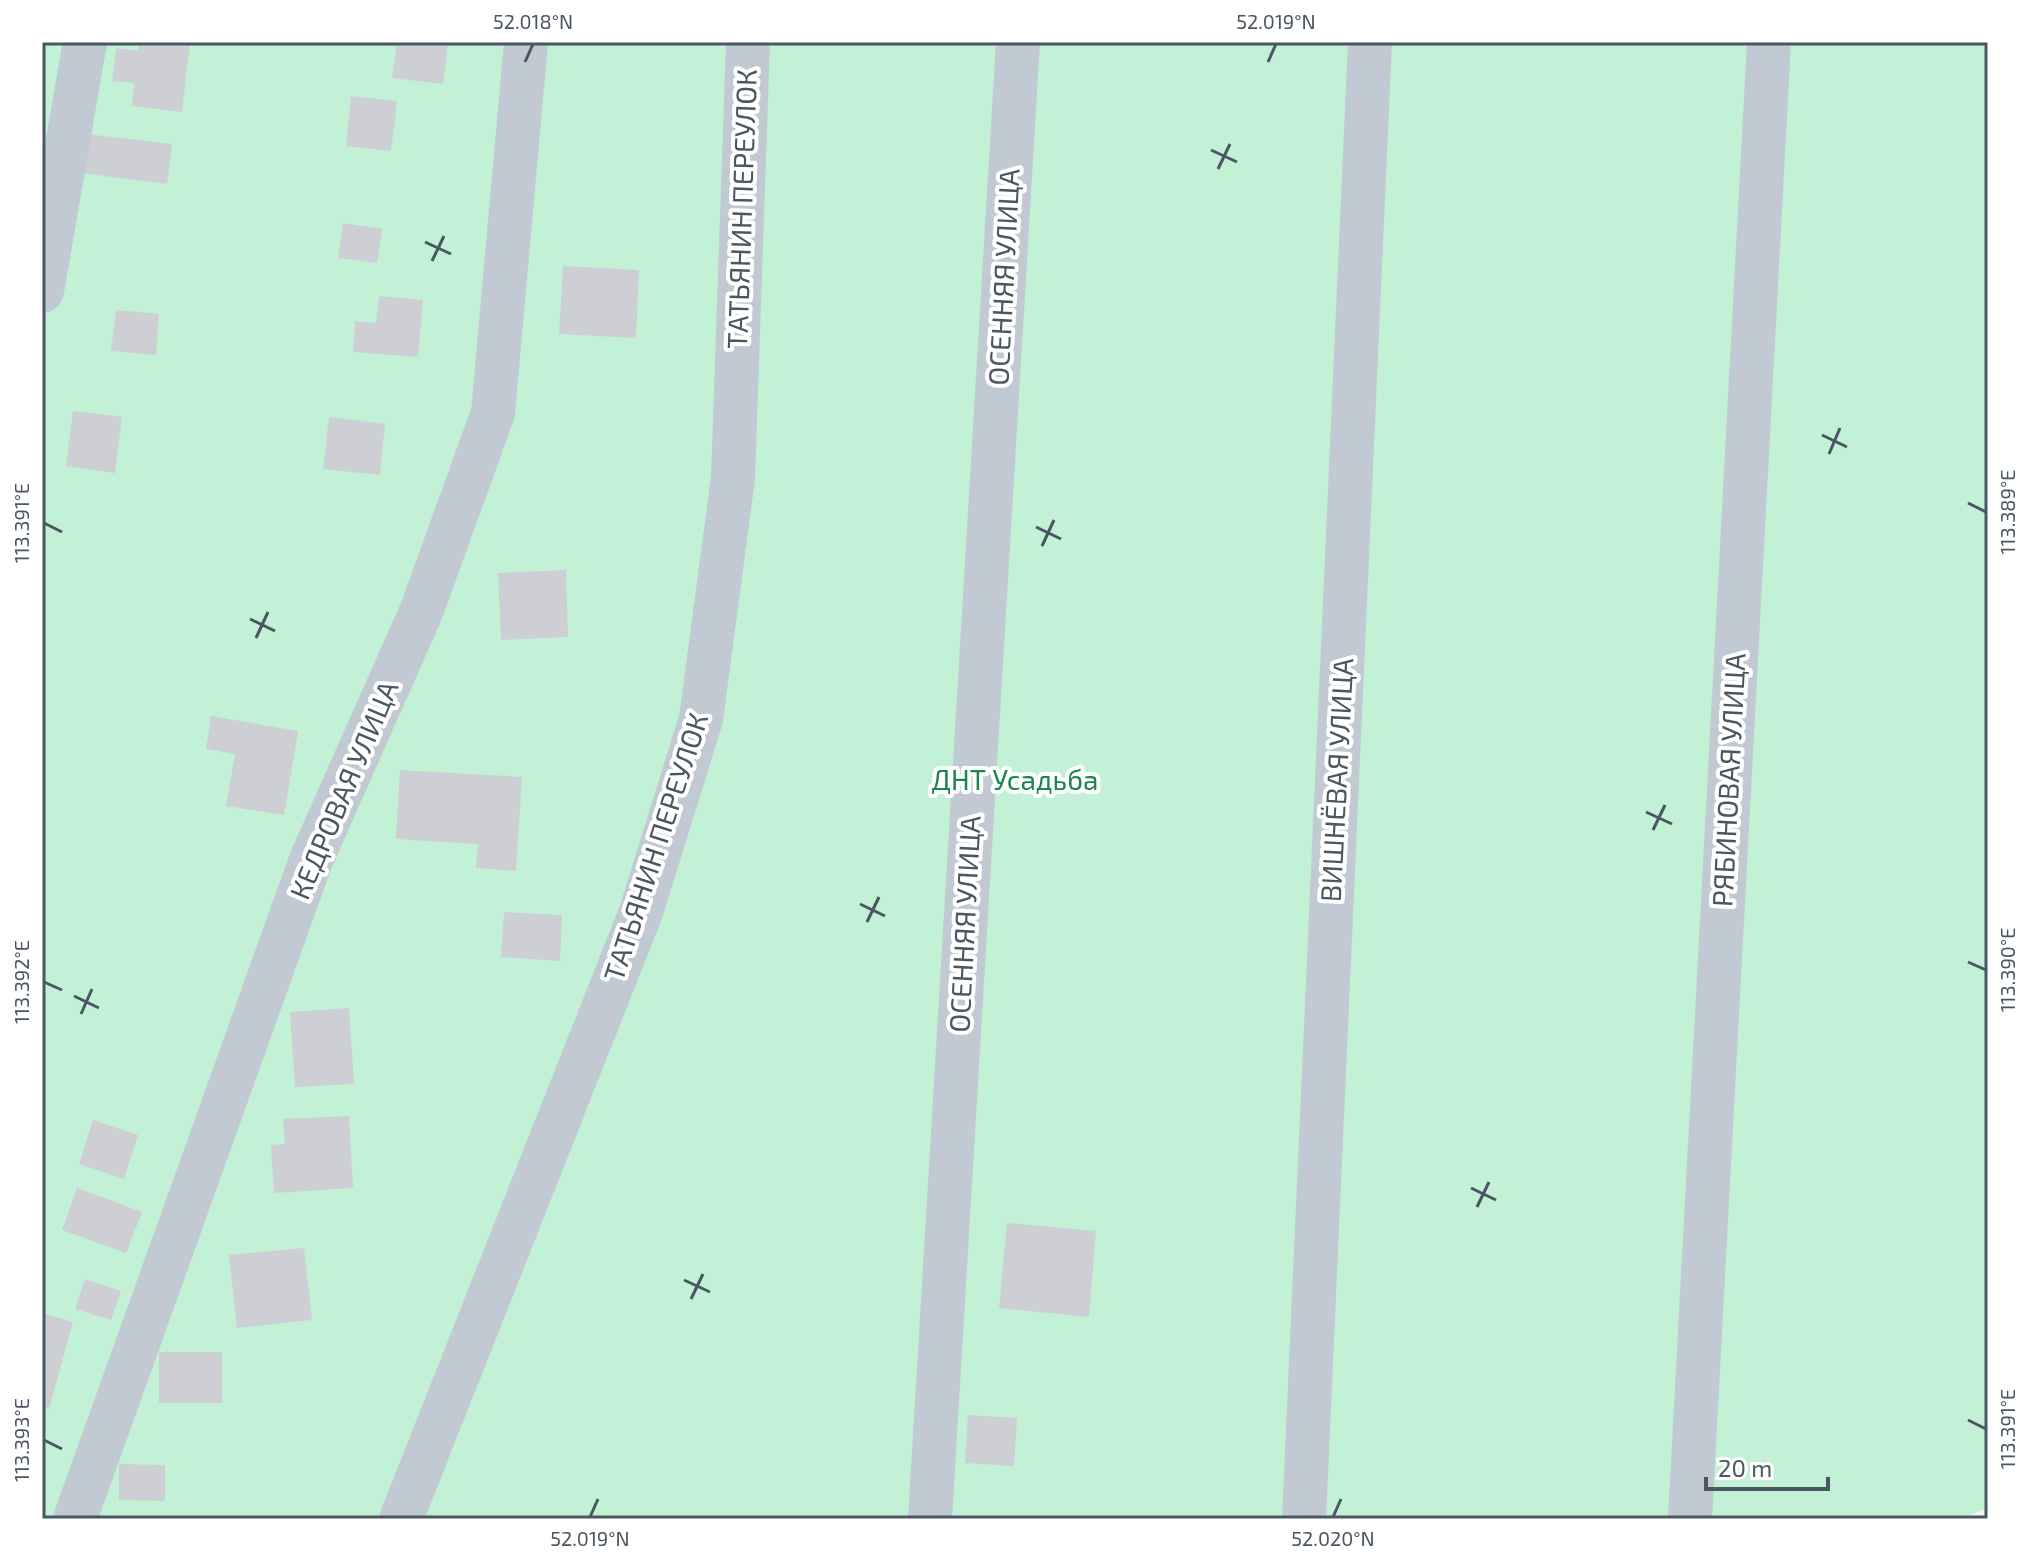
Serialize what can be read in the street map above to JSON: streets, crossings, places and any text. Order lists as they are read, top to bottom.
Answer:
{
  "streets": {
    "street": [
      "ТАТЬЯНИН ПЕРЕУЛОК",
      "ОСЕННЯЯ УЛИЦА",
      "ВИШНЁВАЯ УЛИЦА",
      "РЯБИНОВАЯ УЛИЦА",
      "КЕДРОВАЯ УЛИЦА"
    ]
  },
  "parks": ["ДНТ Усадьба"],
  "scale_bar": "20 m",
  "coordinates": [
    "52.018°N",
    "52.019°N",
    "113.389°E",
    "113.391°E",
    "113.390°E",
    "113.392°E",
    "113.393°E",
    "52.020°N"
  ]
}
